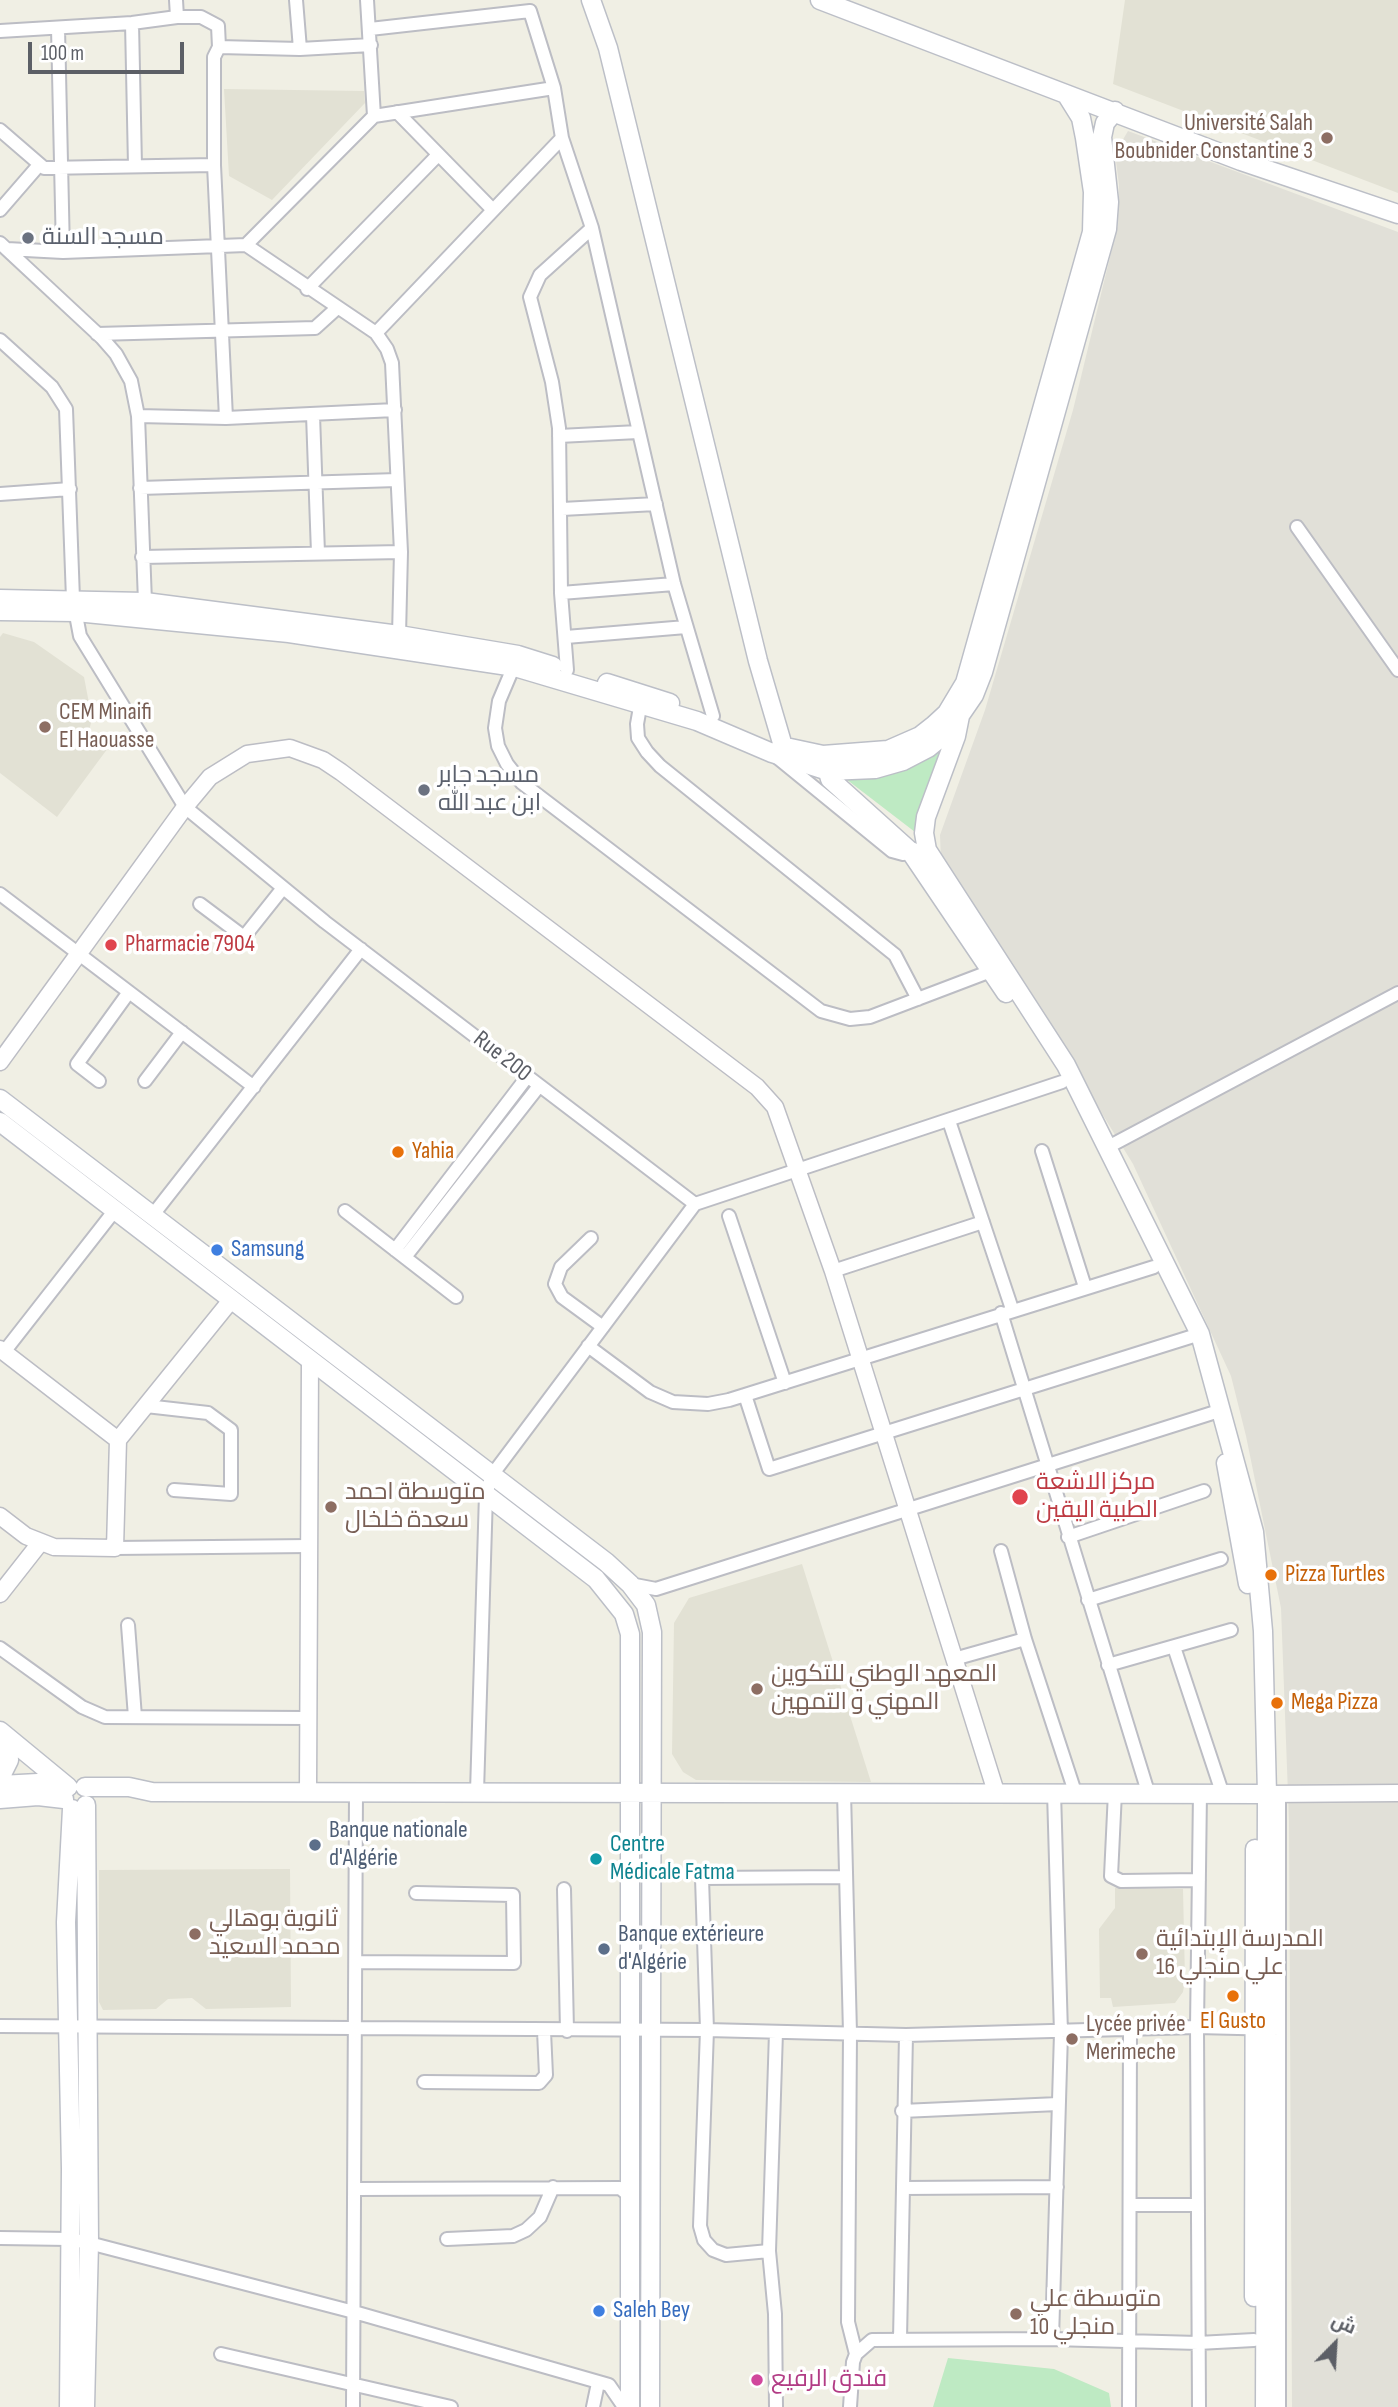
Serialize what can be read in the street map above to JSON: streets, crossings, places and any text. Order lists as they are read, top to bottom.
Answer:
{
  "streets": {
    "street": ["Rue 200"]
  },
  "places": [
    "Université Salah Boubnider Constantine 3",
    "مسجد السنة",
    "CEM Minaifi El Haouasse",
    "مسجد جابر ابن عبد الله",
    "Pharmacie 7904",
    "Yahia",
    "Samsung",
    "مركز الاشعة الطبية اليقين",
    "متوسطة احمد سعدة خلخال",
    "Pizza Turtles",
    "المعهد الوطني للتكوين المهني و التمهين",
    "Mega Pizza",
    "Banque nationale d'Algérie",
    "Centre Médicale Fatma",
    "ثانوية بوهالي محمد السعيد",
    "Banque extérieure d'Algérie",
    "المدرسة الإبتدائية علي منجلي 16",
    "El Gusto",
    "Lycée privée Merimeche",
    "Saleh Bey",
    "متوسطة علي منجلي 10",
    "فندق الرفيع"
  ],
  "scale_bar": "100 m",
  "north": "top right"
}
